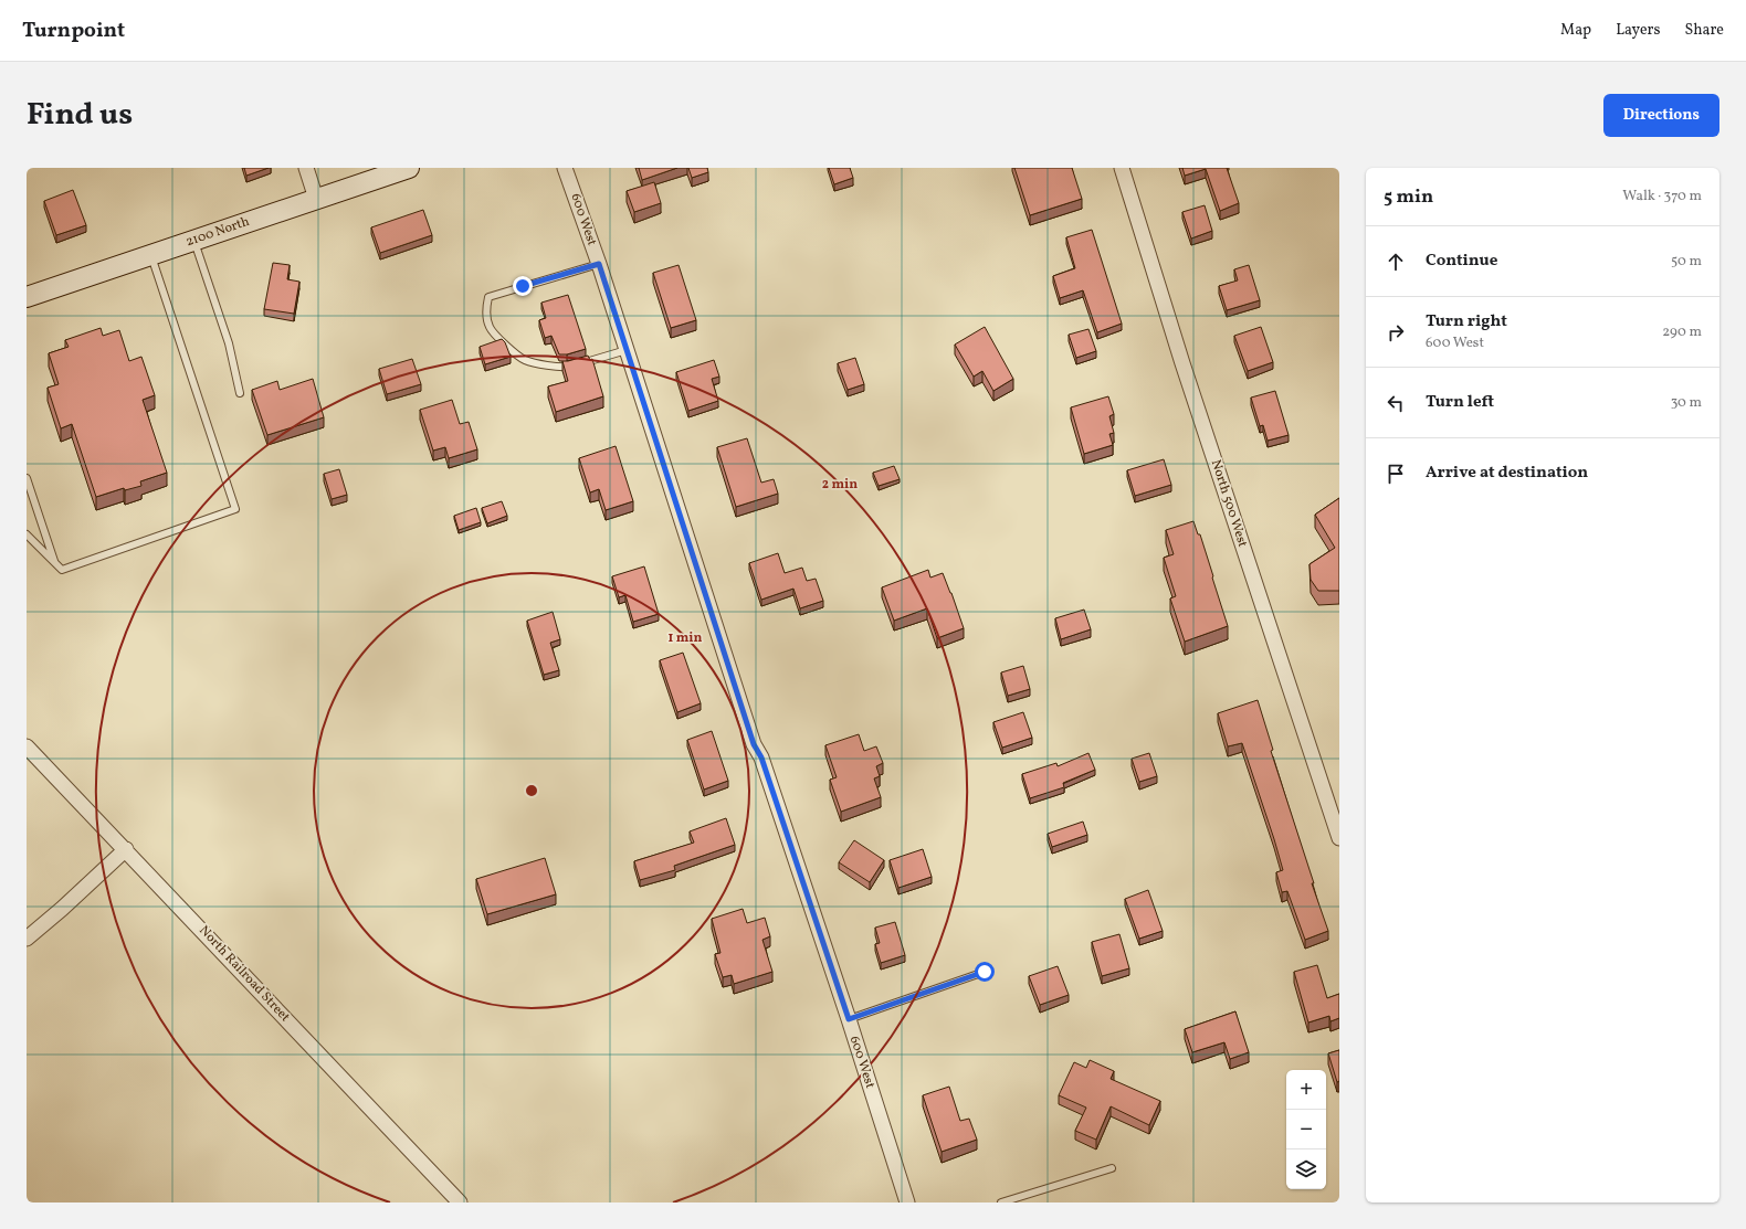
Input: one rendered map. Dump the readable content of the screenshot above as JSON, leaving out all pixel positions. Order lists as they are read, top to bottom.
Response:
{
  "streets": {
    "street": [
      "600 West",
      "2100 North",
      "North 500 West",
      "North Railroad Street"
    ]
  },
  "page": {
    "header": "Turnpoint",
    "nav": ["Map", "Layers", "Share"],
    "title": "Find us",
    "buttons": "Directions",
    "heading": ["5 min", "Walk · 370 m"],
    "list": [
      ["Continue", "50 m"],
      ["Turn right", "600 West", "290 m"],
      ["Turn left", "30 m"],
      "Arrive at destination"
    ],
    "map_buttons": ["+", "−"]
  },
  "rings": ["2 min", "1 min"]
}
